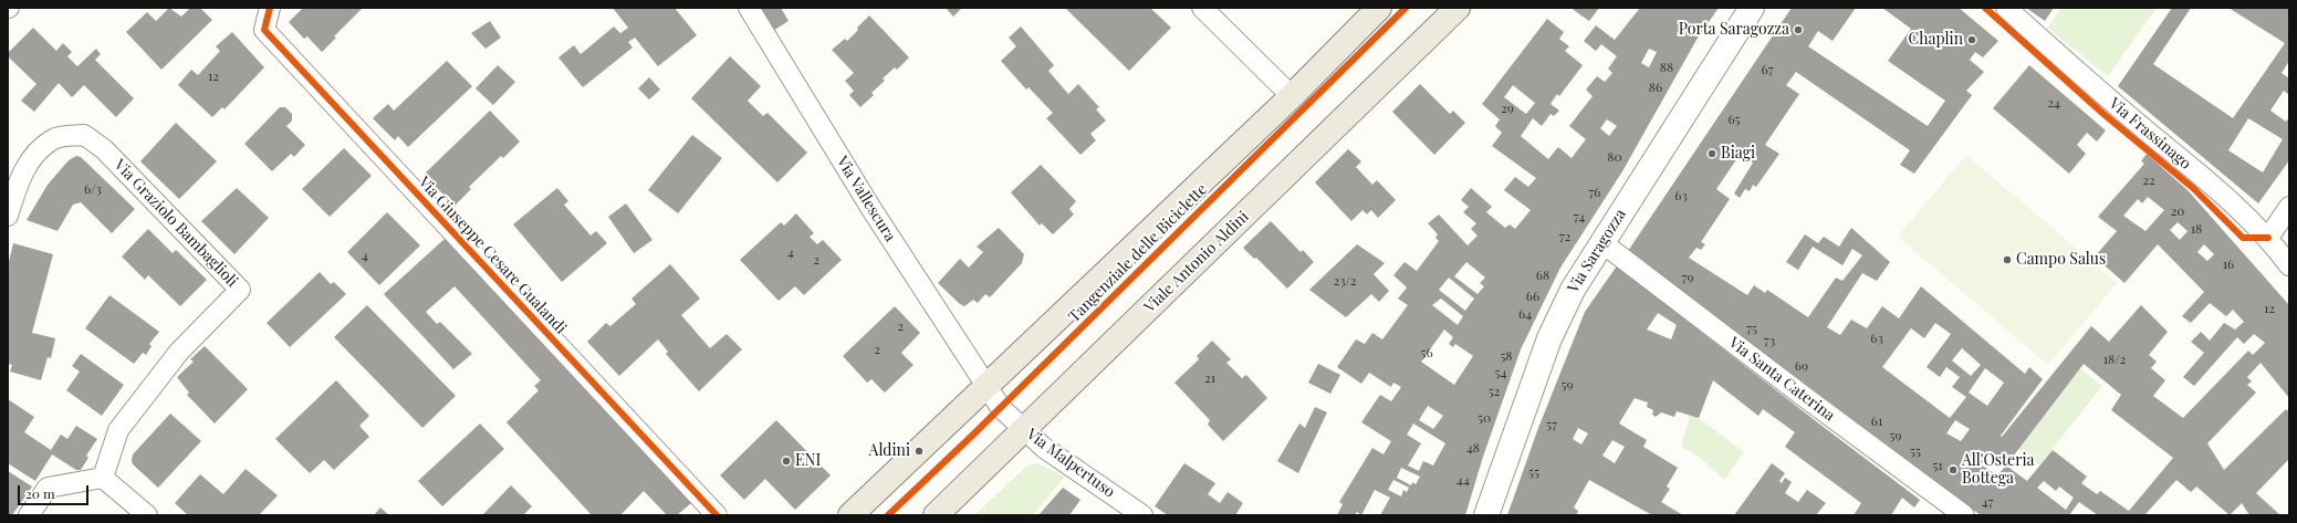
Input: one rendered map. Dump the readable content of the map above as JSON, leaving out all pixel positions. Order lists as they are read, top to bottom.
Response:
{
  "streets": {
    "main road": ["Viale Antonio Aldini"],
    "street": [
      "Via Frassinago",
      "Via Vallescura",
      "Via Graziolo Bambaglioli",
      "Via Saragozza",
      "Via Giuseppe Cesare Gualandi",
      "Via Santa Caterina",
      "Via Malpertuso"
    ],
    "cycle path": ["Tangenziale delle Biciclette"]
  },
  "crossings": [
    ["Via Vallescura", "Via Malpertuso"],
    ["Via Saragozza", "Via Santa Caterina"],
    ["Viale Antonio Aldini", "Via Malpertuso"]
  ],
  "places": [
    "Porta Saragozza",
    "Chaplin",
    "Biagi",
    "Campo Salus",
    "Aldini",
    "ENI",
    "All'Osteria Bottega"
  ],
  "house_numbers": [
    "88",
    "67",
    "12",
    "86",
    "24",
    "29",
    "65",
    "80",
    "22",
    "6/3",
    "76",
    "63",
    "20",
    "74",
    "18",
    "72",
    "4",
    "4",
    "2",
    "16",
    "68",
    "79",
    "23/2",
    "66",
    "12",
    "64",
    "2",
    "75",
    "63",
    "73",
    "2",
    "56",
    "58",
    "18/2",
    "69",
    "54",
    "21",
    "59",
    "52",
    "50",
    "61",
    "57",
    "59",
    "48",
    "55",
    "51",
    "55",
    "44",
    "47"
  ],
  "scale_bar": "20 m"
}
